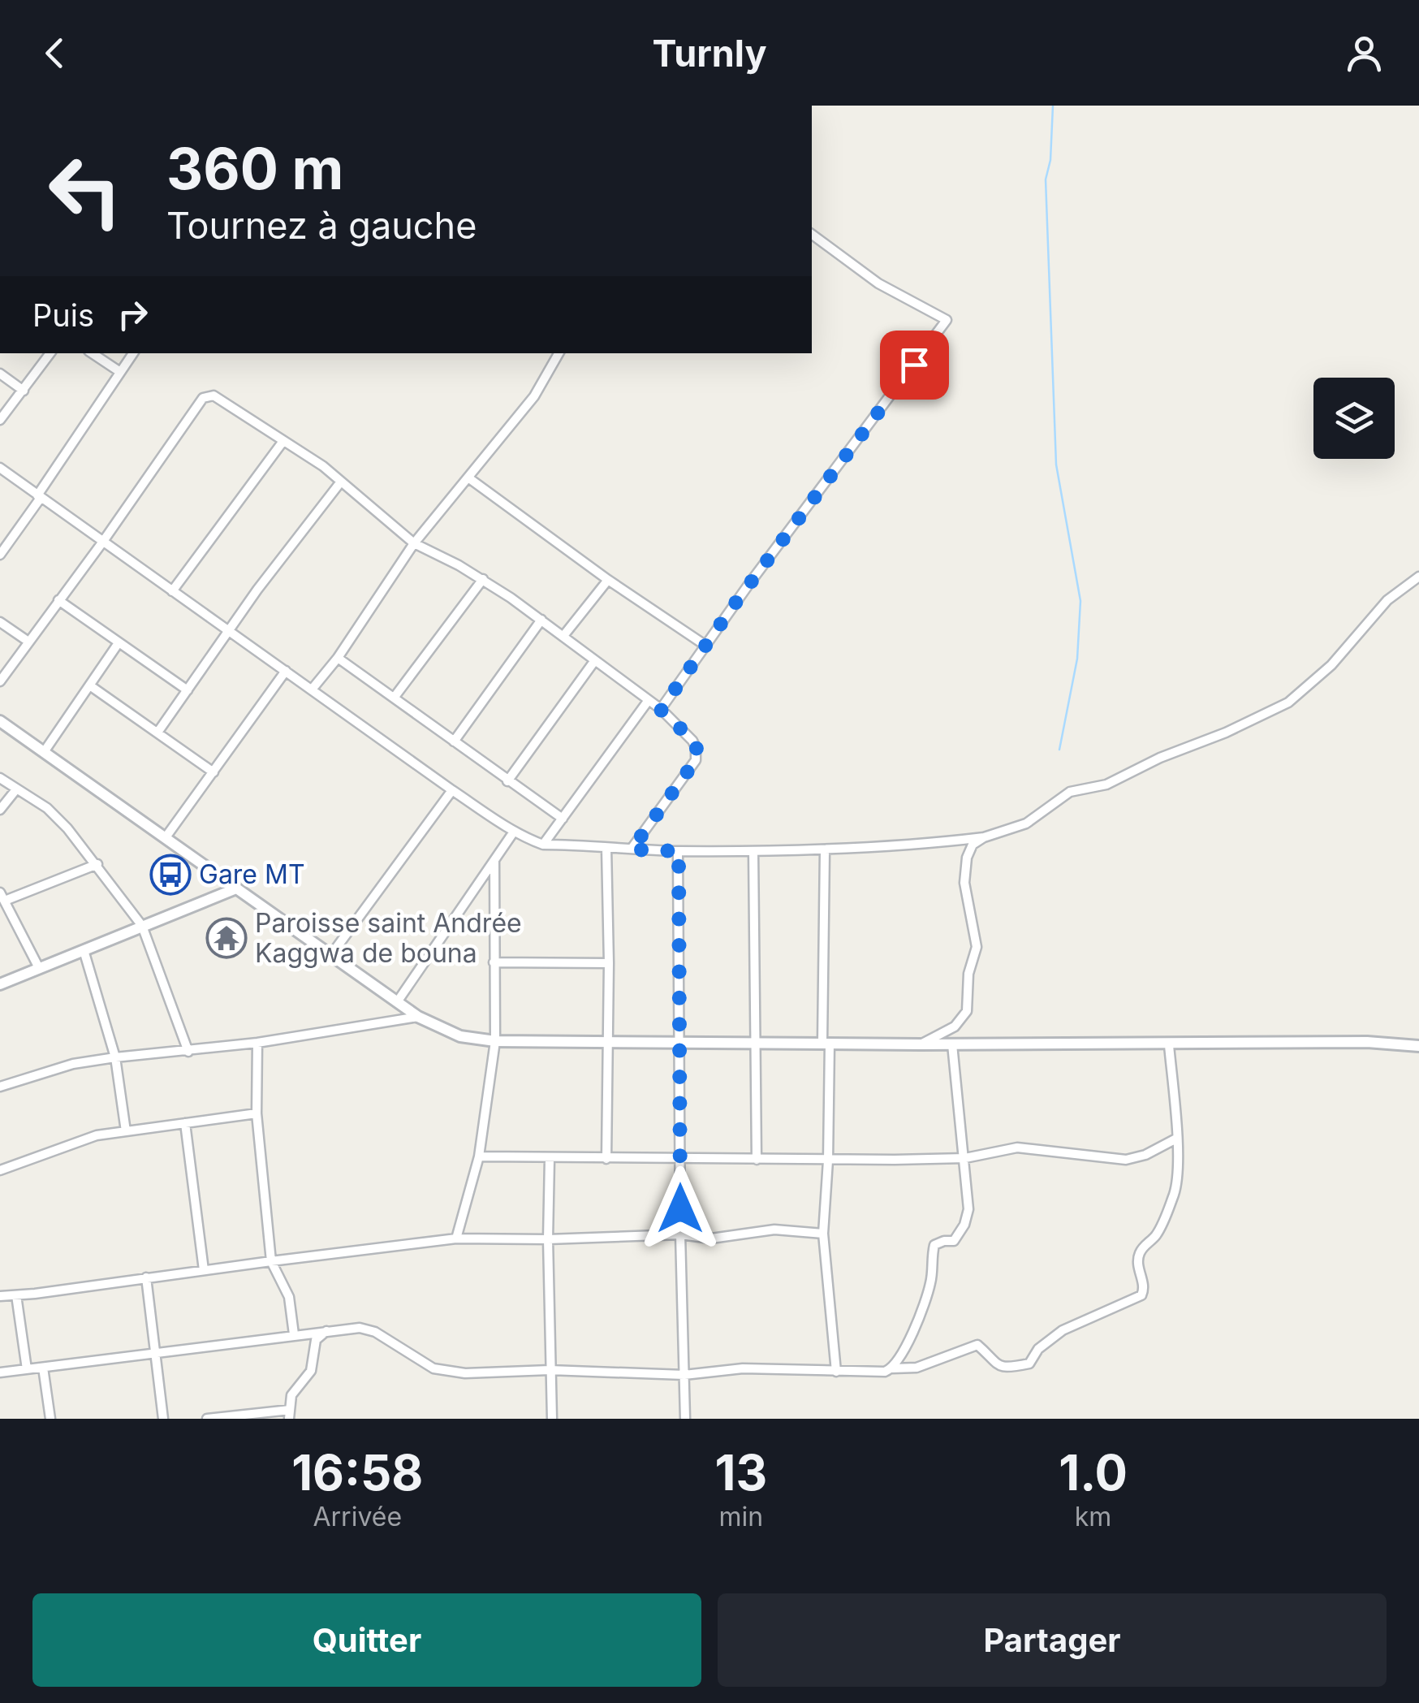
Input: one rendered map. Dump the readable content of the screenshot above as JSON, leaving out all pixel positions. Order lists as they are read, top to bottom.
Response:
{
  "places": {
    "bus stop": ["Gare MT"],
    "temple": ["Paroisse saint Andrée Kaggwa de bouna"]
  },
  "page": {
    "header": "Turnly",
    "turn": ["360 m", "Tournez à gauche"],
    "then": "Puis",
    "eta": [
      "16:58",
      "Arrivée",
      "13",
      "min",
      "1.0",
      "km"
    ],
    "buttons": ["Quitter", "Partager"]
  }
}
